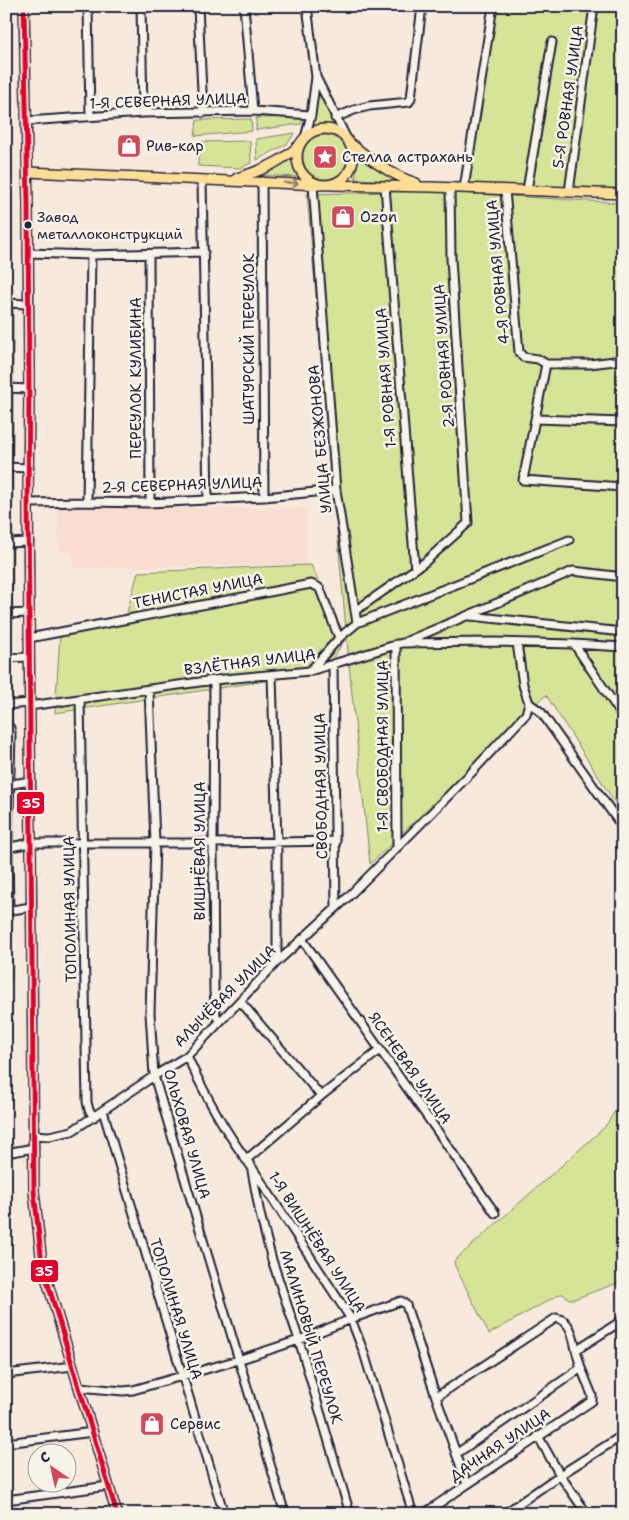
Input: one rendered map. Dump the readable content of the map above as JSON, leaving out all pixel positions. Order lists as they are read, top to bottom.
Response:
{
  "streets": {
    "street": [
      "5-Я РОВНАЯ УЛИЦА",
      "1-Я СЕВЕРНАЯ УЛИЦА",
      "4-Я РОВНАЯ УЛИЦА",
      "ШАТУРСКИЙ ПЕРЕУЛОК",
      "2-Я РОВНАЯ УЛИЦА",
      "ПЕРЕУЛОК КУЛИБИНА",
      "1-Я РОВНАЯ УЛИЦА",
      "УЛИЦА БЕЗЖОНОВА",
      "2-Я СЕВЕРНАЯ УЛИЦА",
      "ТЕНИСТАЯ УЛИЦА",
      "ВЗЛЁТНАЯ УЛИЦА",
      "1-Я СВОБОДНАЯ УЛИЦА",
      "СВОБОДНАЯ УЛИЦА",
      "ВИШНЁВАЯ УЛИЦА",
      "ТОПОЛИНАЯ УЛИЦА",
      "АЛЫЧЁВАЯ УЛИЦА",
      "ЯСЕНЕВАЯ УЛИЦА",
      "ОЛЬХОВАЯ УЛИЦА",
      "1-Я ВИШНЁВАЯ УЛИЦА",
      "МАЛИНОВЫЙ ПЕРЕУЛОК",
      "ДАЧНАЯ УЛИЦА"
    ]
  },
  "crossings": [
    ["ШАТУРСКИЙ ПЕРЕУЛОК", "2-Я СЕВЕРНАЯ УЛИЦА"],
    ["2-Я РОВНАЯ УЛИЦА", "1-Я РОВНАЯ УЛИЦА"],
    ["ПЕРЕУЛОК КУЛИБИНА", "2-Я СЕВЕРНАЯ УЛИЦА"],
    ["УЛИЦА БЕЗЖОНОВА", "2-Я СЕВЕРНАЯ УЛИЦА"],
    ["ВЗЛЁТНАЯ УЛИЦА", "1-Я СВОБОДНАЯ УЛИЦА"],
    ["ВЗЛЁТНАЯ УЛИЦА", "СВОБОДНАЯ УЛИЦА"],
    ["ВЗЛЁТНАЯ УЛИЦА", "ВИШНЁВАЯ УЛИЦА"],
    ["ВЗЛЁТНАЯ УЛИЦА", "ТОПОЛИНАЯ УЛИЦА"],
    ["ВЗЛЁТНАЯ УЛИЦА", "ОЛЬХОВАЯ УЛИЦА"],
    ["1-Я СВОБОДНАЯ УЛИЦА", "АЛЫЧЁВАЯ УЛИЦА"],
    ["СВОБОДНАЯ УЛИЦА", "АЛЫЧЁВАЯ УЛИЦА"],
    ["ВИШНЁВАЯ УЛИЦА", "АЛЫЧЁВАЯ УЛИЦА"],
    ["ТОПОЛИНАЯ УЛИЦА", "АЛЫЧЁВАЯ УЛИЦА"],
    ["АЛЫЧЁВАЯ УЛИЦА", "ЯСЕНЕВАЯ УЛИЦА"],
    ["АЛЫЧЁВАЯ УЛИЦА", "ОЛЬХОВАЯ УЛИЦА"],
    ["АЛЫЧЁВАЯ УЛИЦА", "1-Я ВИШНЁВАЯ УЛИЦА"],
    ["1-Я ВИШНЁВАЯ УЛИЦА", "МАЛИНОВЫЙ ПЕРЕУЛОК"]
  ],
  "places": {
    "shop": ["Рив-кар", "Ozon", "Сервис"],
    "place": ["Стелла астрахань"],
    "other": ["Завод металлоконструкций"]
  },
  "lines": ["transit line 35"],
  "north": "top left"
}
